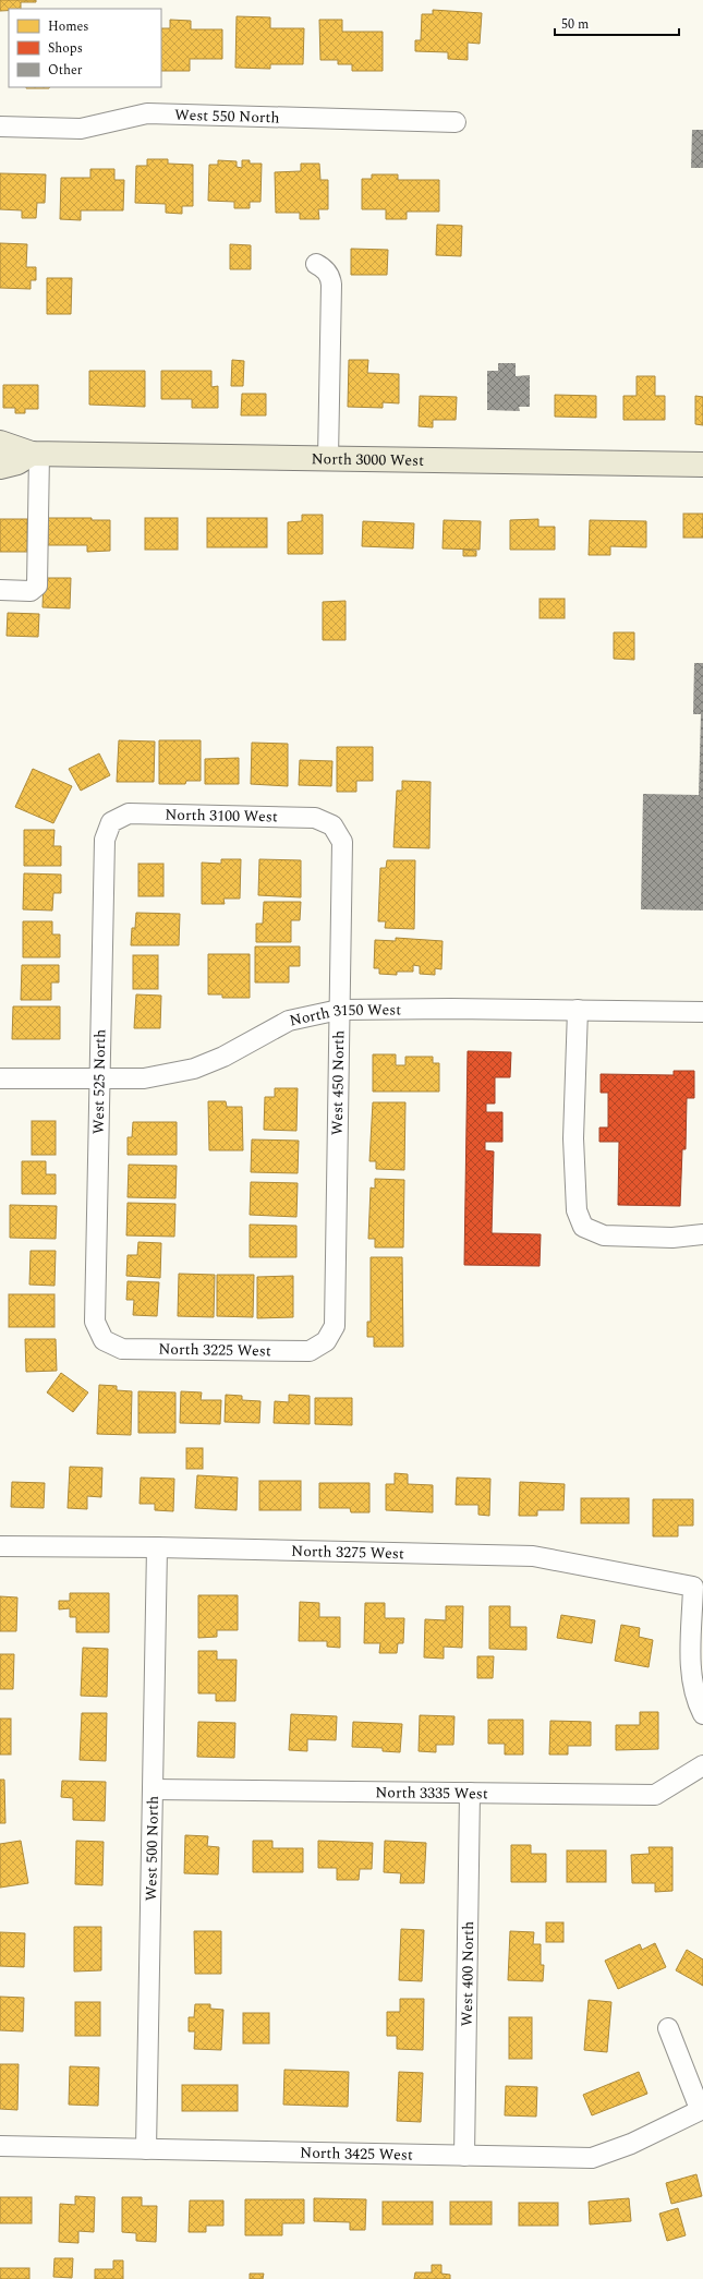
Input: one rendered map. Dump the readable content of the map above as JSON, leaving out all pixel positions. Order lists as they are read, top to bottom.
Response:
{
  "streets": {
    "main road": ["North 3000 West"],
    "street": [
      "West 550 North",
      "North 3100 West",
      "North 3150 West",
      "West 525 North",
      "West 450 North",
      "North 3225 West",
      "North 3275 West",
      "North 3335 West",
      "West 500 North",
      "West 400 North",
      "North 3425 West"
    ]
  },
  "crossings": [
    ["North 3100 West", "West 525 North"],
    ["North 3100 West", "West 450 North"],
    ["North 3150 West", "West 525 North"],
    ["North 3150 West", "West 450 North"],
    ["West 525 North", "North 3225 West"],
    ["West 450 North", "North 3225 West"],
    ["North 3275 West", "West 500 North"],
    ["North 3335 West", "West 500 North"],
    ["North 3335 West", "West 400 North"],
    ["West 500 North", "North 3425 West"],
    ["West 400 North", "North 3425 West"]
  ],
  "legend": ["Homes", "Shops", "Other"],
  "scale_bar": "50 m"
}
